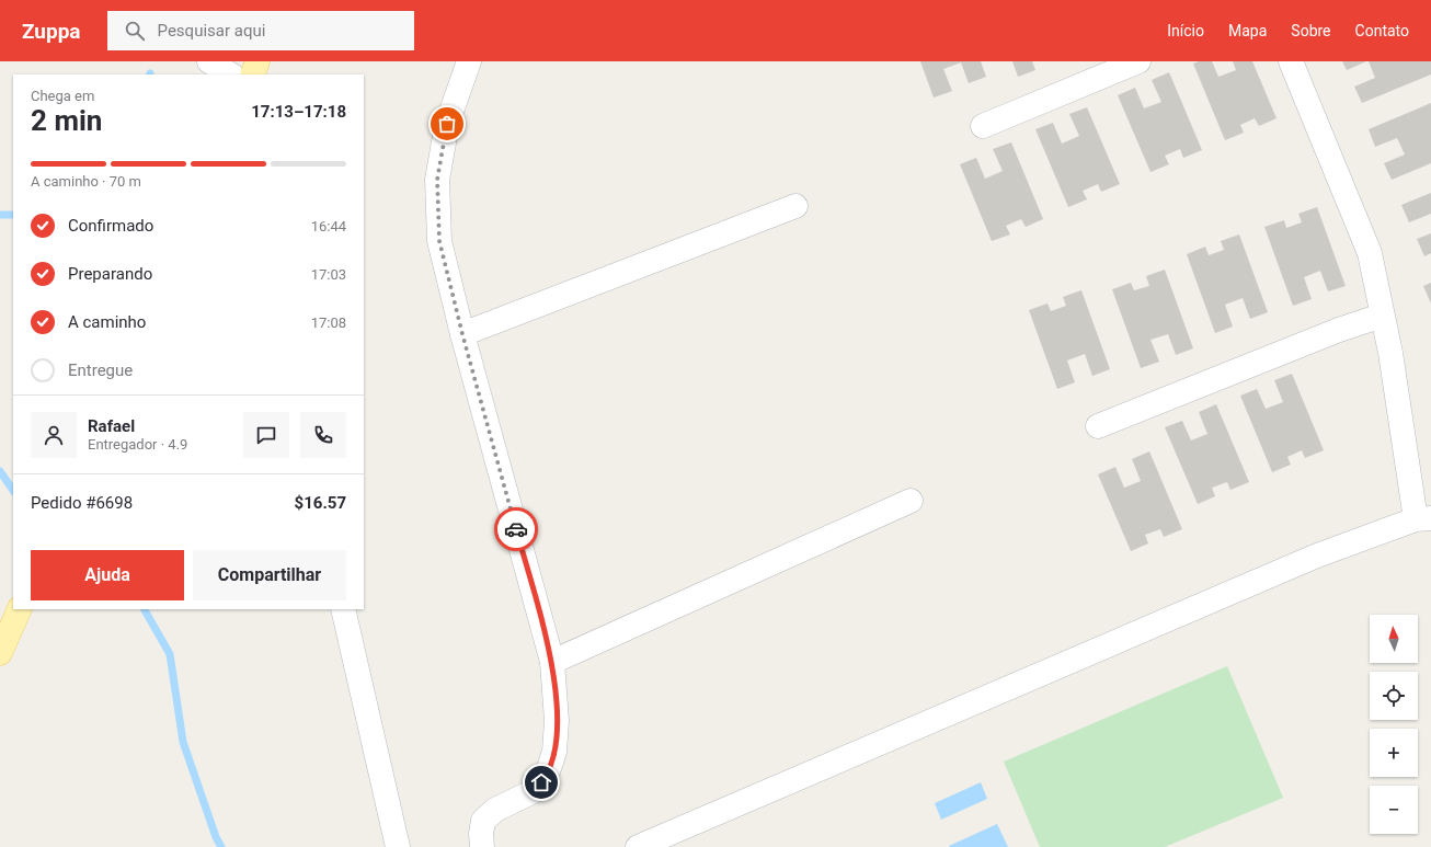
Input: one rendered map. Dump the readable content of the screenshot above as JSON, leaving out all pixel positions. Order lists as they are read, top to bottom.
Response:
{
  "north": "top",
  "page": {
    "header": "Zuppa",
    "search": "Pesquisar aqui",
    "nav": [
      "Início",
      "Mapa",
      "Sobre",
      "Contato"
    ],
    "heading": ["2 min", "Chega em", "17:13–17:18"],
    "panel": [
      "Rafael",
      "Entregador · 4.9",
      "Pedido #6698",
      "$16.57"
    ],
    "bar": "A caminho · 70 m",
    "list": [
      ["Confirmado", "16:44"],
      ["Preparando", "17:03"],
      ["A caminho", "17:08"],
      "Entregue"
    ],
    "buttons": ["Ajuda", "Compartilhar"],
    "map_buttons": ["+", "−"]
  }
}
